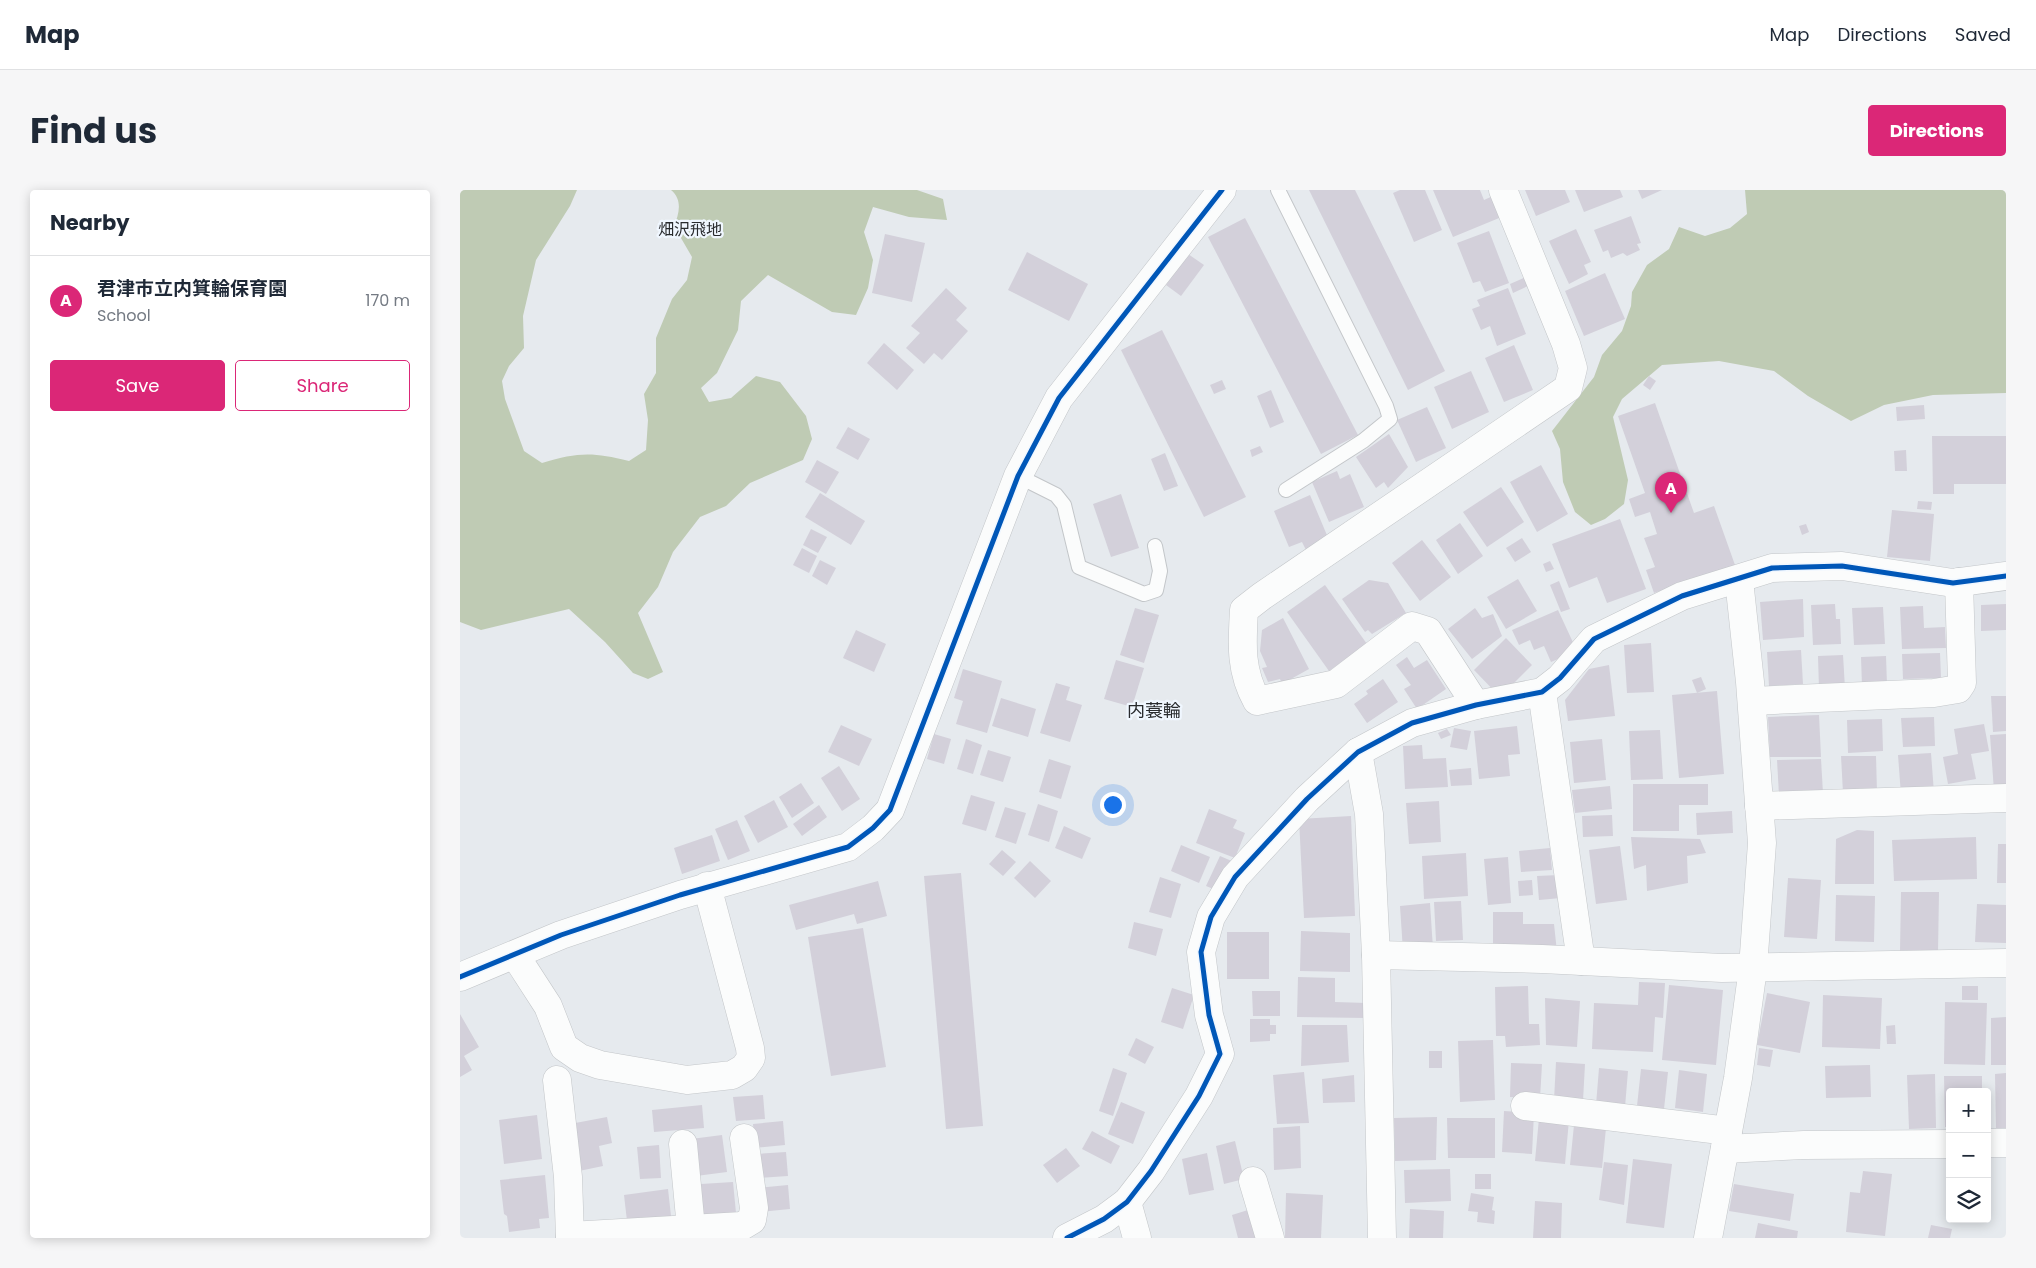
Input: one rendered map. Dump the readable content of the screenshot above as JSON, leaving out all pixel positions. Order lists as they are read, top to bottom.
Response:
{
  "districts": ["畑沢飛地", "内蓑輪"],
  "page": {
    "header": "Map",
    "nav": ["Map", "Directions", "Saved"],
    "title": "Find us",
    "buttons": [
      "Directions",
      ["Save", "Share"]
    ],
    "heading": "Nearby",
    "list": [
      {
        "mark": "A",
        "name": "君津市立内箕輪保育園",
        "note": "School",
        "value": "170 m"
      }
    ],
    "pins": "A",
    "map_buttons": ["+", "−"]
  }
}
